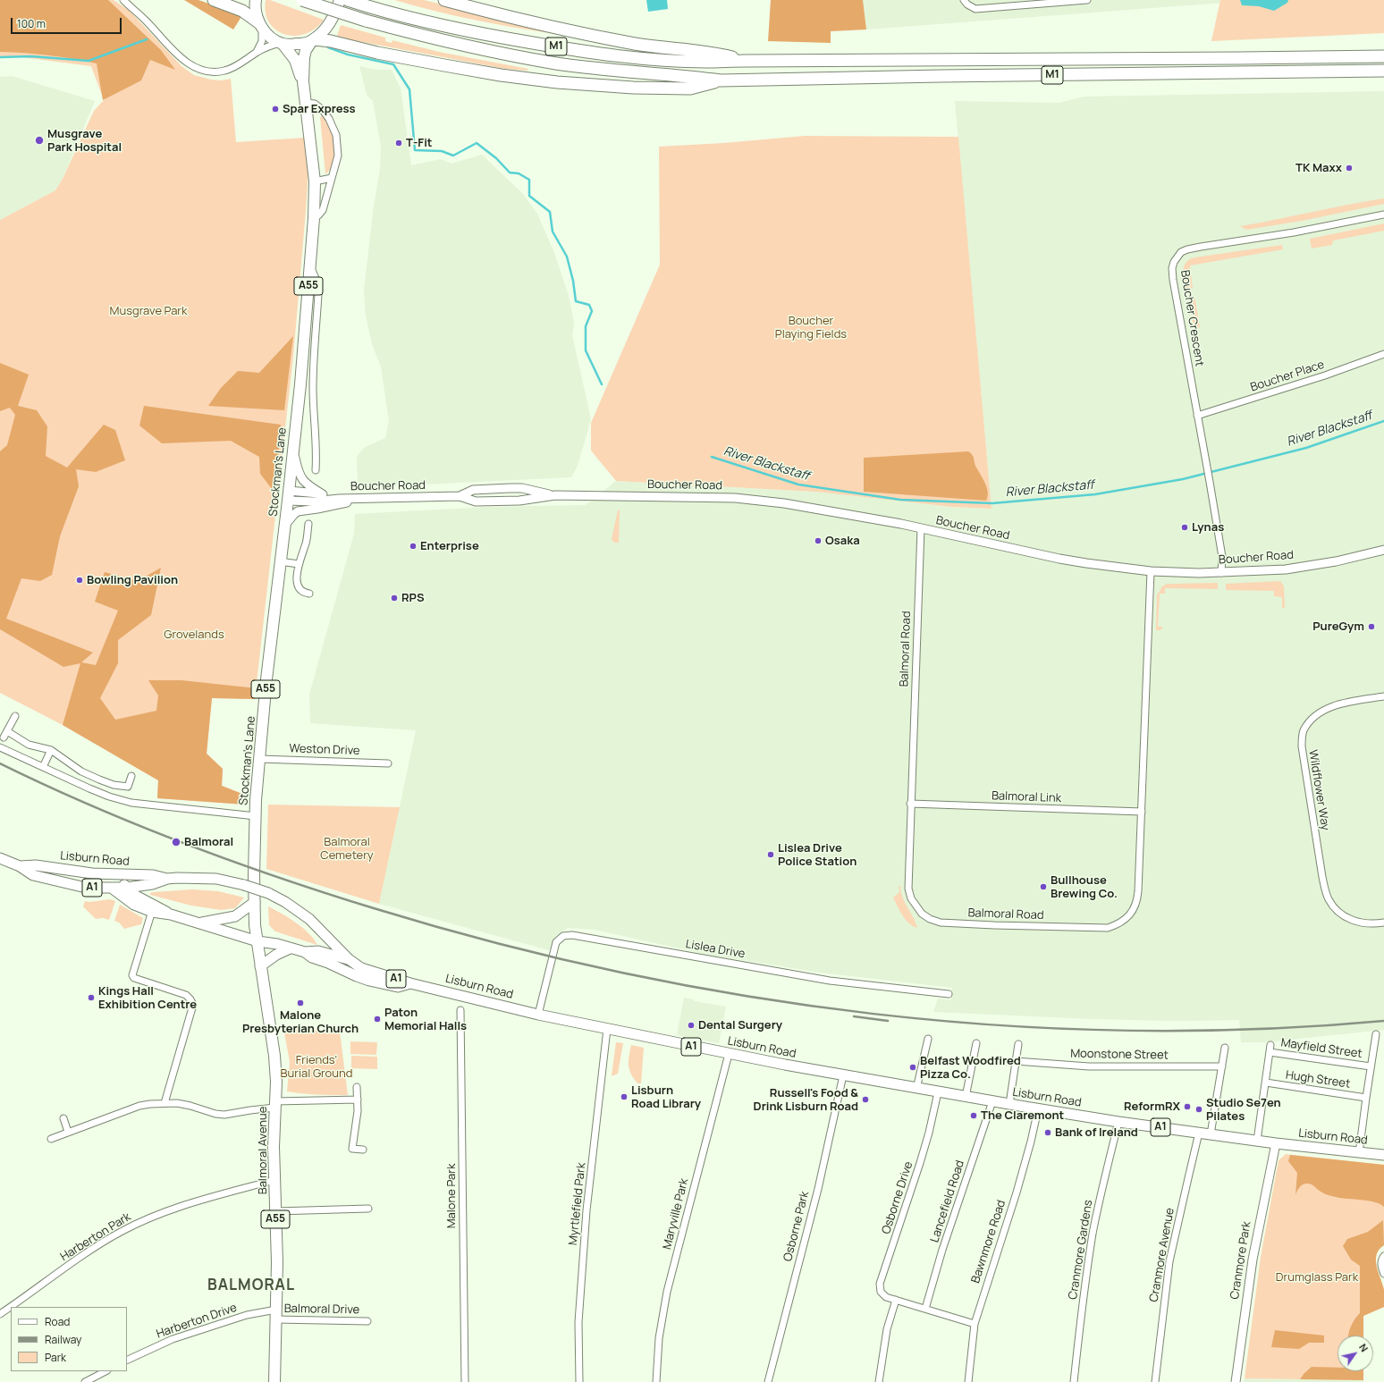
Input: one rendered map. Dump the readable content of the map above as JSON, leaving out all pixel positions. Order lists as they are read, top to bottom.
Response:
{
  "streets": {
    "highway": [
      "M1",
      "A55",
      "Stockman's Lane",
      "Balmoral Avenue"
    ],
    "main road": ["Lisburn Road", "A1"],
    "street": [
      "Boucher Crescent",
      "Boucher Place",
      "Boucher Road",
      "Balmoral Road",
      "Weston Drive",
      "Wildflower Way",
      "Balmoral Link",
      "Lislea Drive",
      "Mayfield Street",
      "Moonstone Street",
      "Hugh Street",
      "Malone Park",
      "Osborne Drive",
      "Lancefield Road",
      "Myrtlefield Park",
      "Maryville Park",
      "Osborne Park",
      "Harberton Park",
      "Bawnmore Road",
      "Cranmore Gardens",
      "Cranmore Avenue",
      "Cranmore Park",
      "Balmoral Drive",
      "Harberton Drive"
    ]
  },
  "crossings": [
    ["M1", "A55"],
    ["M1", "Stockman's Lane"],
    ["A55", "Stockman's Lane"],
    ["Boucher Crescent", "Boucher Place"],
    ["Boucher Crescent", "Boucher Road"],
    ["Stockman's Lane", "Boucher Road"],
    ["Stockman's Lane", "Weston Drive"],
    ["Stockman's Lane", "A1"],
    ["Stockman's Lane", "Balmoral Avenue"],
    ["Boucher Road", "Balmoral Road"],
    ["Balmoral Road", "Balmoral Link"],
    ["Lisburn Road", "A1"],
    ["Lisburn Road", "Lislea Drive"],
    ["Lisburn Road", "Osborne Drive"],
    ["Lisburn Road", "Lancefield Road"],
    ["Lisburn Road", "Myrtlefield Park"],
    ["Lisburn Road", "Maryville Park"],
    ["Lisburn Road", "Osborne Park"],
    ["Lisburn Road", "Bawnmore Road"],
    ["Lisburn Road", "Cranmore Gardens"],
    ["Lisburn Road", "Cranmore Avenue"],
    ["Lisburn Road", "Cranmore Park"],
    ["A1", "Balmoral Avenue"],
    ["Balmoral Avenue", "Harberton Park"],
    ["Balmoral Avenue", "Balmoral Drive"],
    ["Balmoral Avenue", "Harberton Drive"],
    ["Osborne Drive", "Lancefield Road"],
    ["Osborne Drive", "Bawnmore Road"],
    ["Balmoral Drive", "Harberton Drive"]
  ],
  "districts": ["BALMORAL"],
  "water": ["River Blackstaff"],
  "parks": [
    "Musgrave Park",
    "Boucher Playing Fields",
    "Grovelands",
    "Balmoral Cemetery",
    "Friends' Burial Ground",
    "Drumglass Park"
  ],
  "places": [
    "Spar Express",
    "Musgrave Park Hospital",
    "T-Fit",
    "TK Maxx",
    "Lynas",
    "Osaka",
    "Enterprise",
    "Bowling Pavilion",
    "RPS",
    "PureGym",
    "Balmoral",
    "Lislea Drive Police Station",
    "Bullhouse Brewing Co.",
    "Kings Hall Exhibition Centre",
    "Malone Presbyterian Church",
    "Paton Memorial Halls",
    "Dental Surgery",
    "Belfast Woodfired Pizza Co.",
    "Lisburn Road Library",
    "Russell's Food & Drink Lisburn Road",
    "ReformRX",
    "Studio Se7en Pilates",
    "The Claremont",
    "Bank of Ireland"
  ],
  "legend": ["Road", "Railway", "Park"],
  "scale_bar": "100 m",
  "north": "top right"
}
